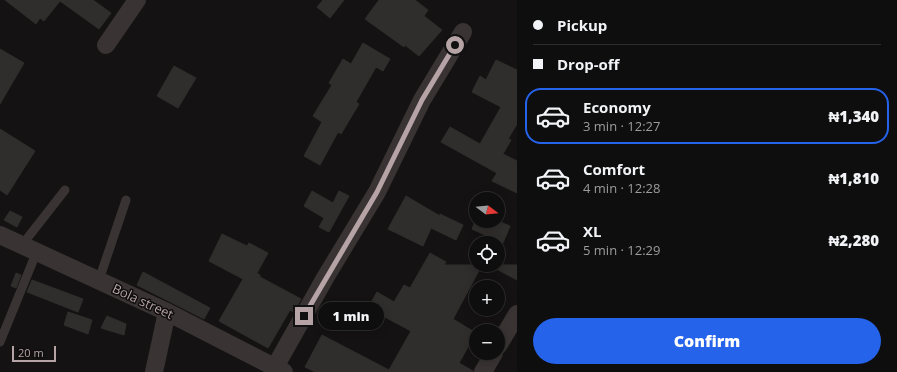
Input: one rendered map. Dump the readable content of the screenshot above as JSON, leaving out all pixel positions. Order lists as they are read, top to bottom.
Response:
{
  "streets": {
    "street": ["Bola street"]
  },
  "scale_bar": "20 m",
  "north": "right",
  "page": {
    "banner": ["Pickup", "Drop-off"],
    "list": [
      {
        "name": "Economy",
        "note": "3 min · 12:27",
        "value": "₦1,340"
      },
      {
        "name": "Comfort",
        "note": "4 min · 12:28",
        "value": "₦1,810"
      },
      {
        "name": "XL",
        "note": "5 min · 12:29",
        "value": "₦2,280"
      }
    ],
    "map_buttons": ["+", "−"],
    "bubble": "1 min",
    "buttons": "Confirm",
    "scale": "20 m"
  }
}
